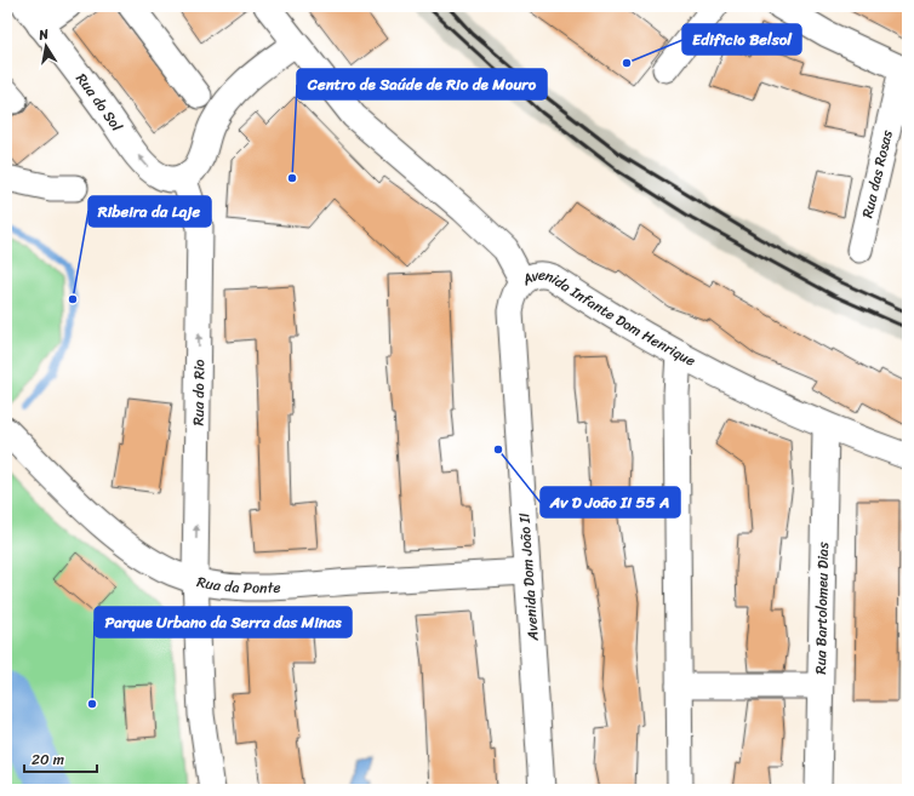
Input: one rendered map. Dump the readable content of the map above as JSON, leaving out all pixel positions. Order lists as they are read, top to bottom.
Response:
{
  "streets": {
    "street": [
      "Rua do Sol",
      "Rua das Rosas",
      "Avenida Infante Dom Henrique",
      "Rua do Rio",
      "Avenida Dom João II",
      "Rua da Ponte",
      "Rua Bartolomeu Dias"
    ]
  },
  "crossings": [
    ["Rua do Sol", "Rua do Rio"],
    ["Avenida Infante Dom Henrique", "Avenida Dom João II"],
    ["Avenida Infante Dom Henrique", "Rua Bartolomeu Dias"],
    ["Rua do Rio", "Rua da Ponte"],
    ["Avenida Dom João II", "Rua da Ponte"]
  ],
  "one_way": ["Rua do Sol", "Rua do Rio"],
  "places": [
    "Edificio Belsol",
    "Centro de Saúde de Rio de Mouro",
    "Ribeira da Laje",
    "Av D João II 55 A",
    "Parque Urbano da Serra das Minas"
  ],
  "scale_bar": "20 m",
  "north": "top"
}
